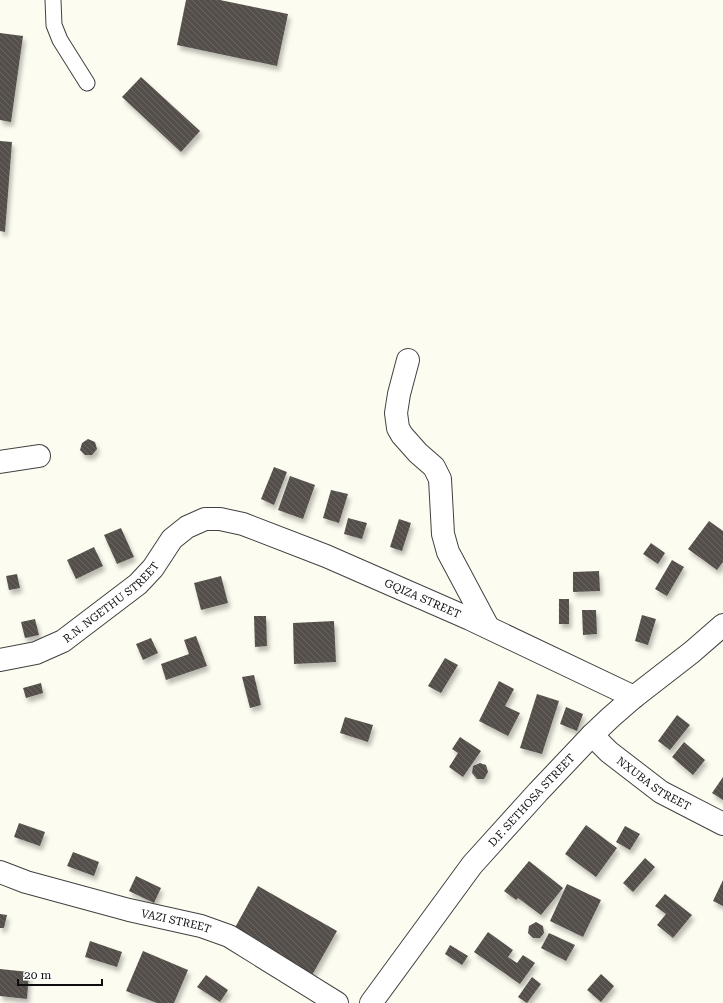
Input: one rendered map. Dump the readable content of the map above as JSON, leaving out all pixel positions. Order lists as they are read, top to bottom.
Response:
{
  "streets": {
    "street": [
      "GQIZA STREET",
      "R.N. NGETHU STREET",
      "NXUBA STREET",
      "D.F. SETHOSA STREET",
      "VAZI STREET"
    ]
  },
  "crossings": [
    ["GQIZA STREET", "R.N. NGETHU STREET"],
    ["GQIZA STREET", "D.F. SETHOSA STREET"],
    ["NXUBA STREET", "D.F. SETHOSA STREET"]
  ],
  "scale_bar": "20 m"
}
